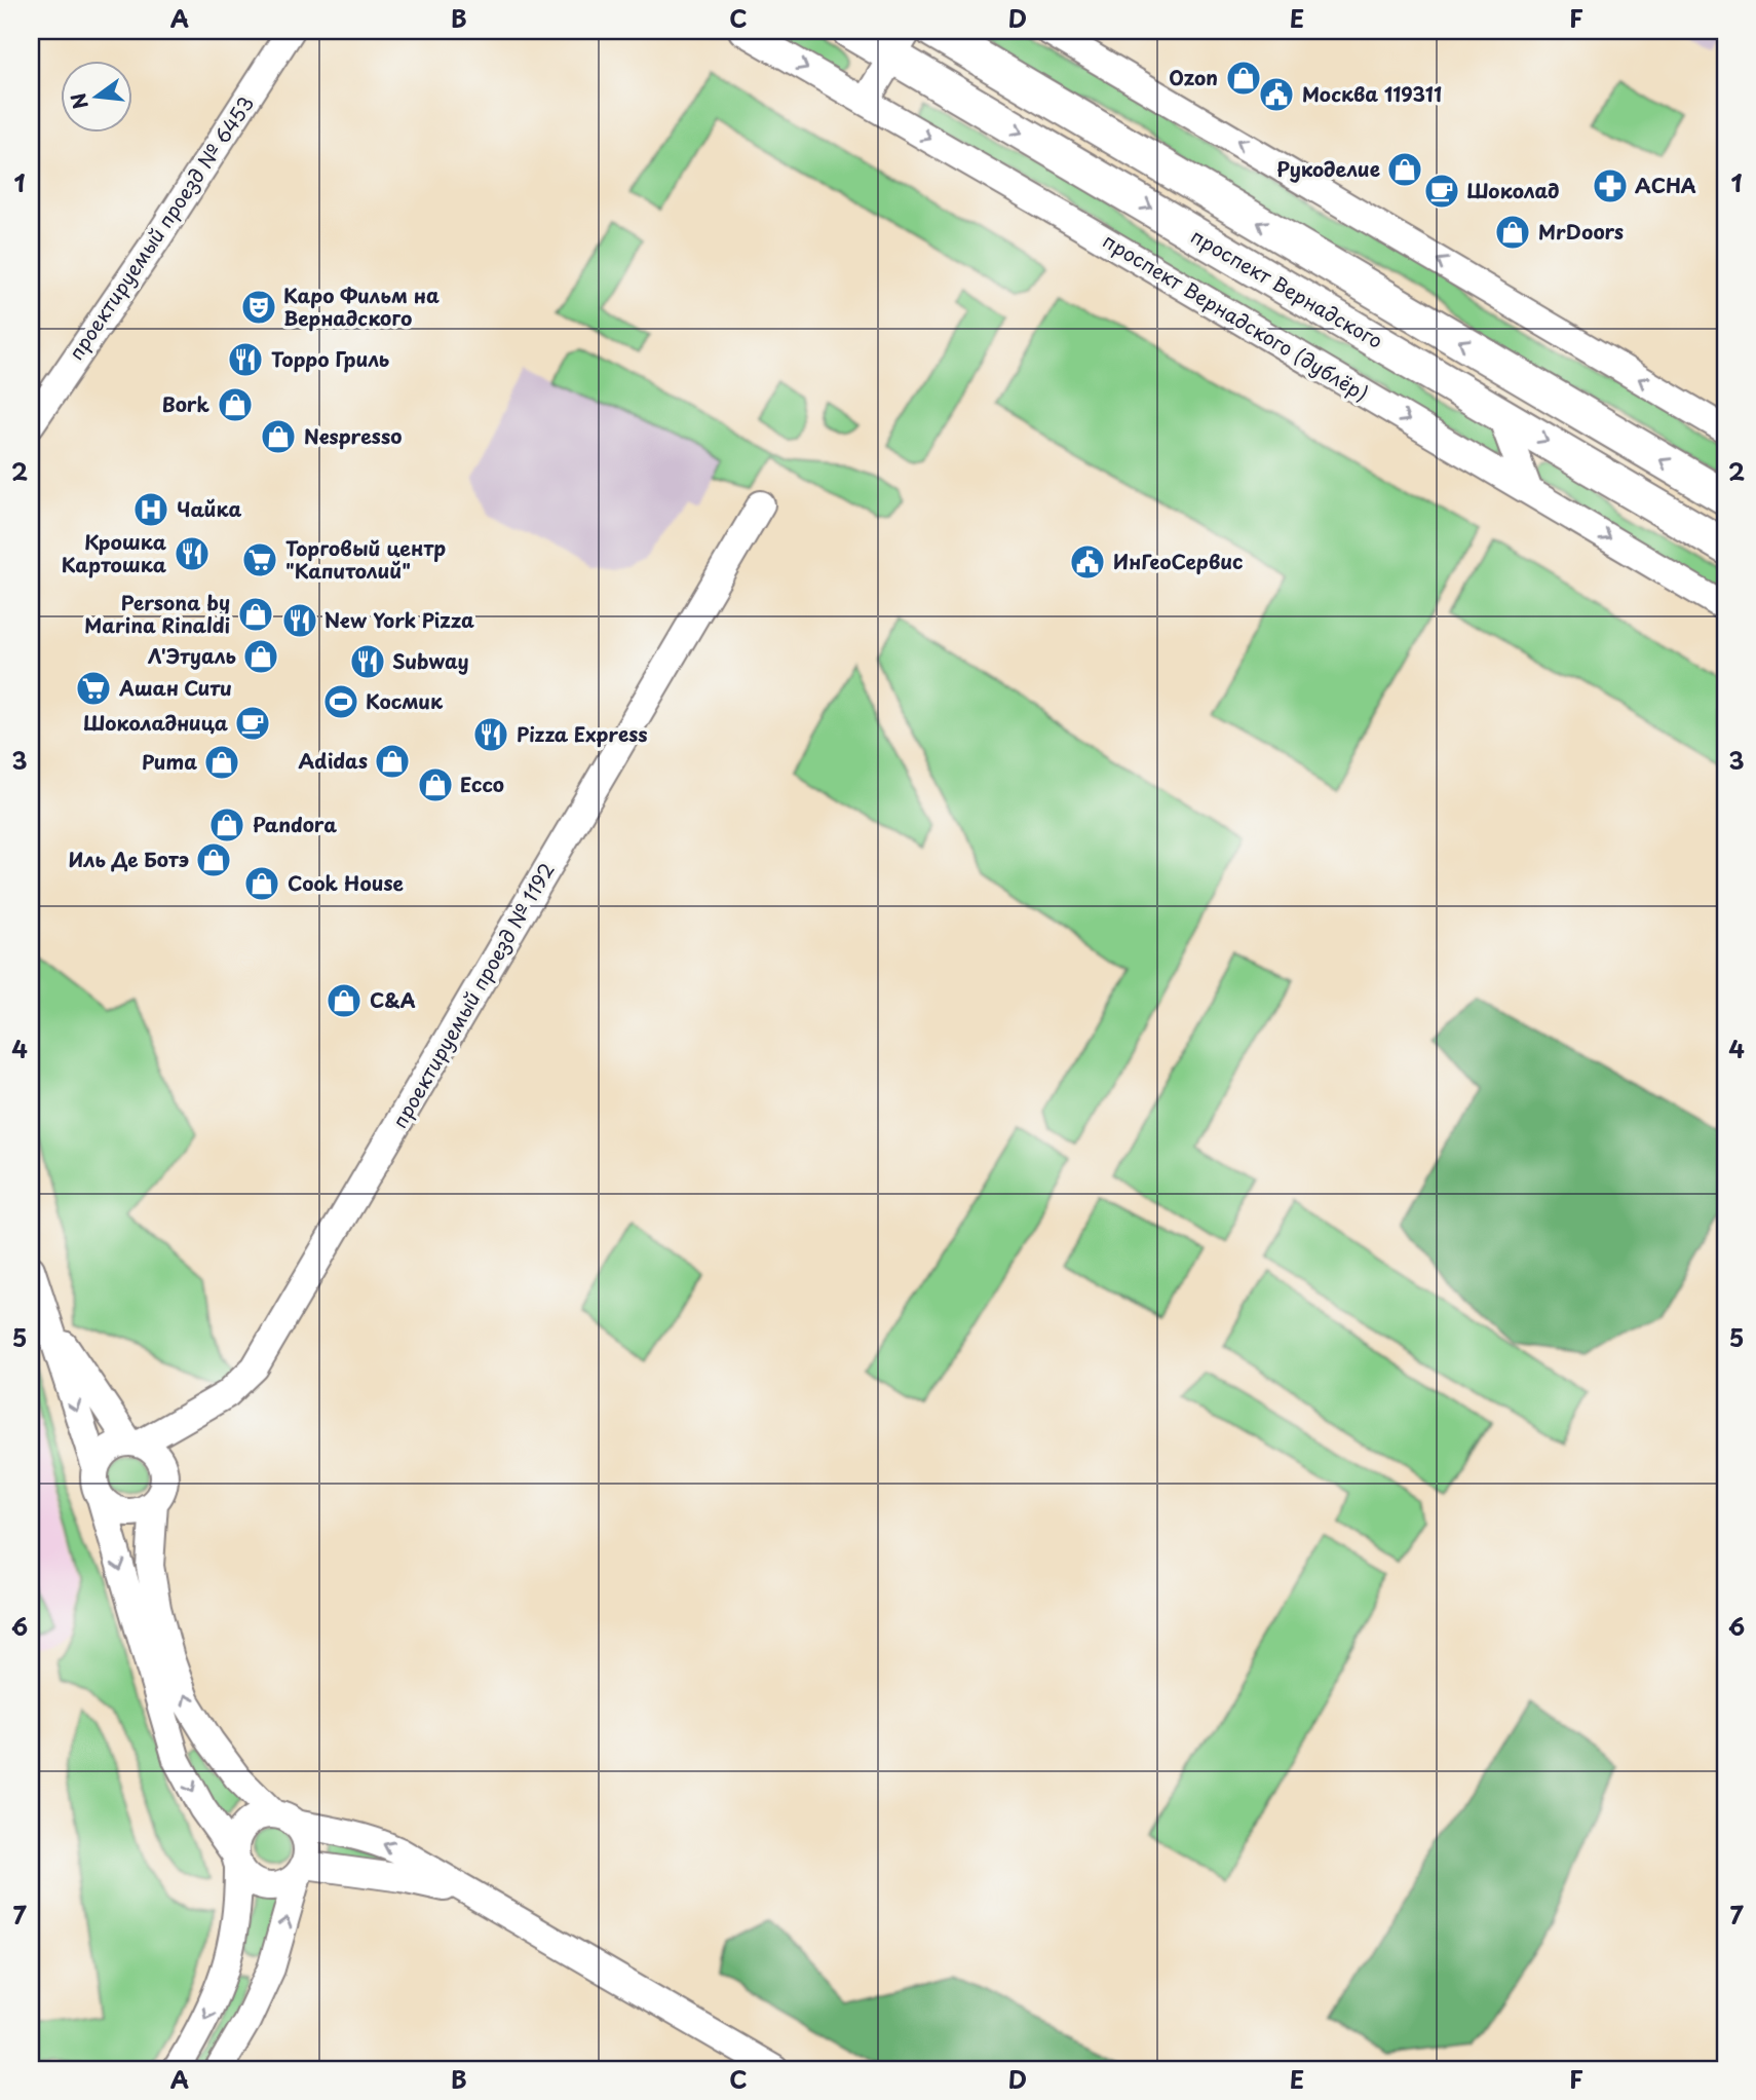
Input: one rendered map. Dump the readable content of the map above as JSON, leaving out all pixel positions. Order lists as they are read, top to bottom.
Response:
{
  "streets": {
    "main road": ["проспект Вернадского"],
    "street": ["проектируемый проезд № 6453", "проспект Вернадского (дублёр)", "проектируемый проезд № 1192"]
  },
  "places": {
    "shop": [
      "Ozon",
      "Рукоделие",
      "MrDoors",
      "Bork",
      "Nespresso",
      "Persona by Marina Rinaldi",
      "Л'Этуаль",
      "Adidas",
      "Puma",
      "Ecco",
      "Pandora",
      "Иль Де Ботэ",
      "Cook House",
      "C&A"
    ],
    "public building": ["Москва 119311", "ИнГеоСервис"],
    "pharmacy": ["ACHA"],
    "cafe": ["Шоколад", "Шоколадница"],
    "theatre": ["Каро Фильм на Вернадского"],
    "restaurant": [
      "Торро Гриль",
      "Крошка Картошка",
      "New York Pizza",
      "Subway",
      "Pizza Express"
    ],
    "hospital": ["Чайка"],
    "supermarket": ["Торговый центр \"Капитолий\"", "Ашан Сити"],
    "sports": ["Космик"]
  },
  "north": "left",
  "grid": {
    "columns": [
      "A",
      "B",
      "C",
      "D",
      "E",
      "F"
    ],
    "rows": [
      "1",
      "2",
      "3",
      "4",
      "5",
      "6",
      "7"
    ]
  }
}
